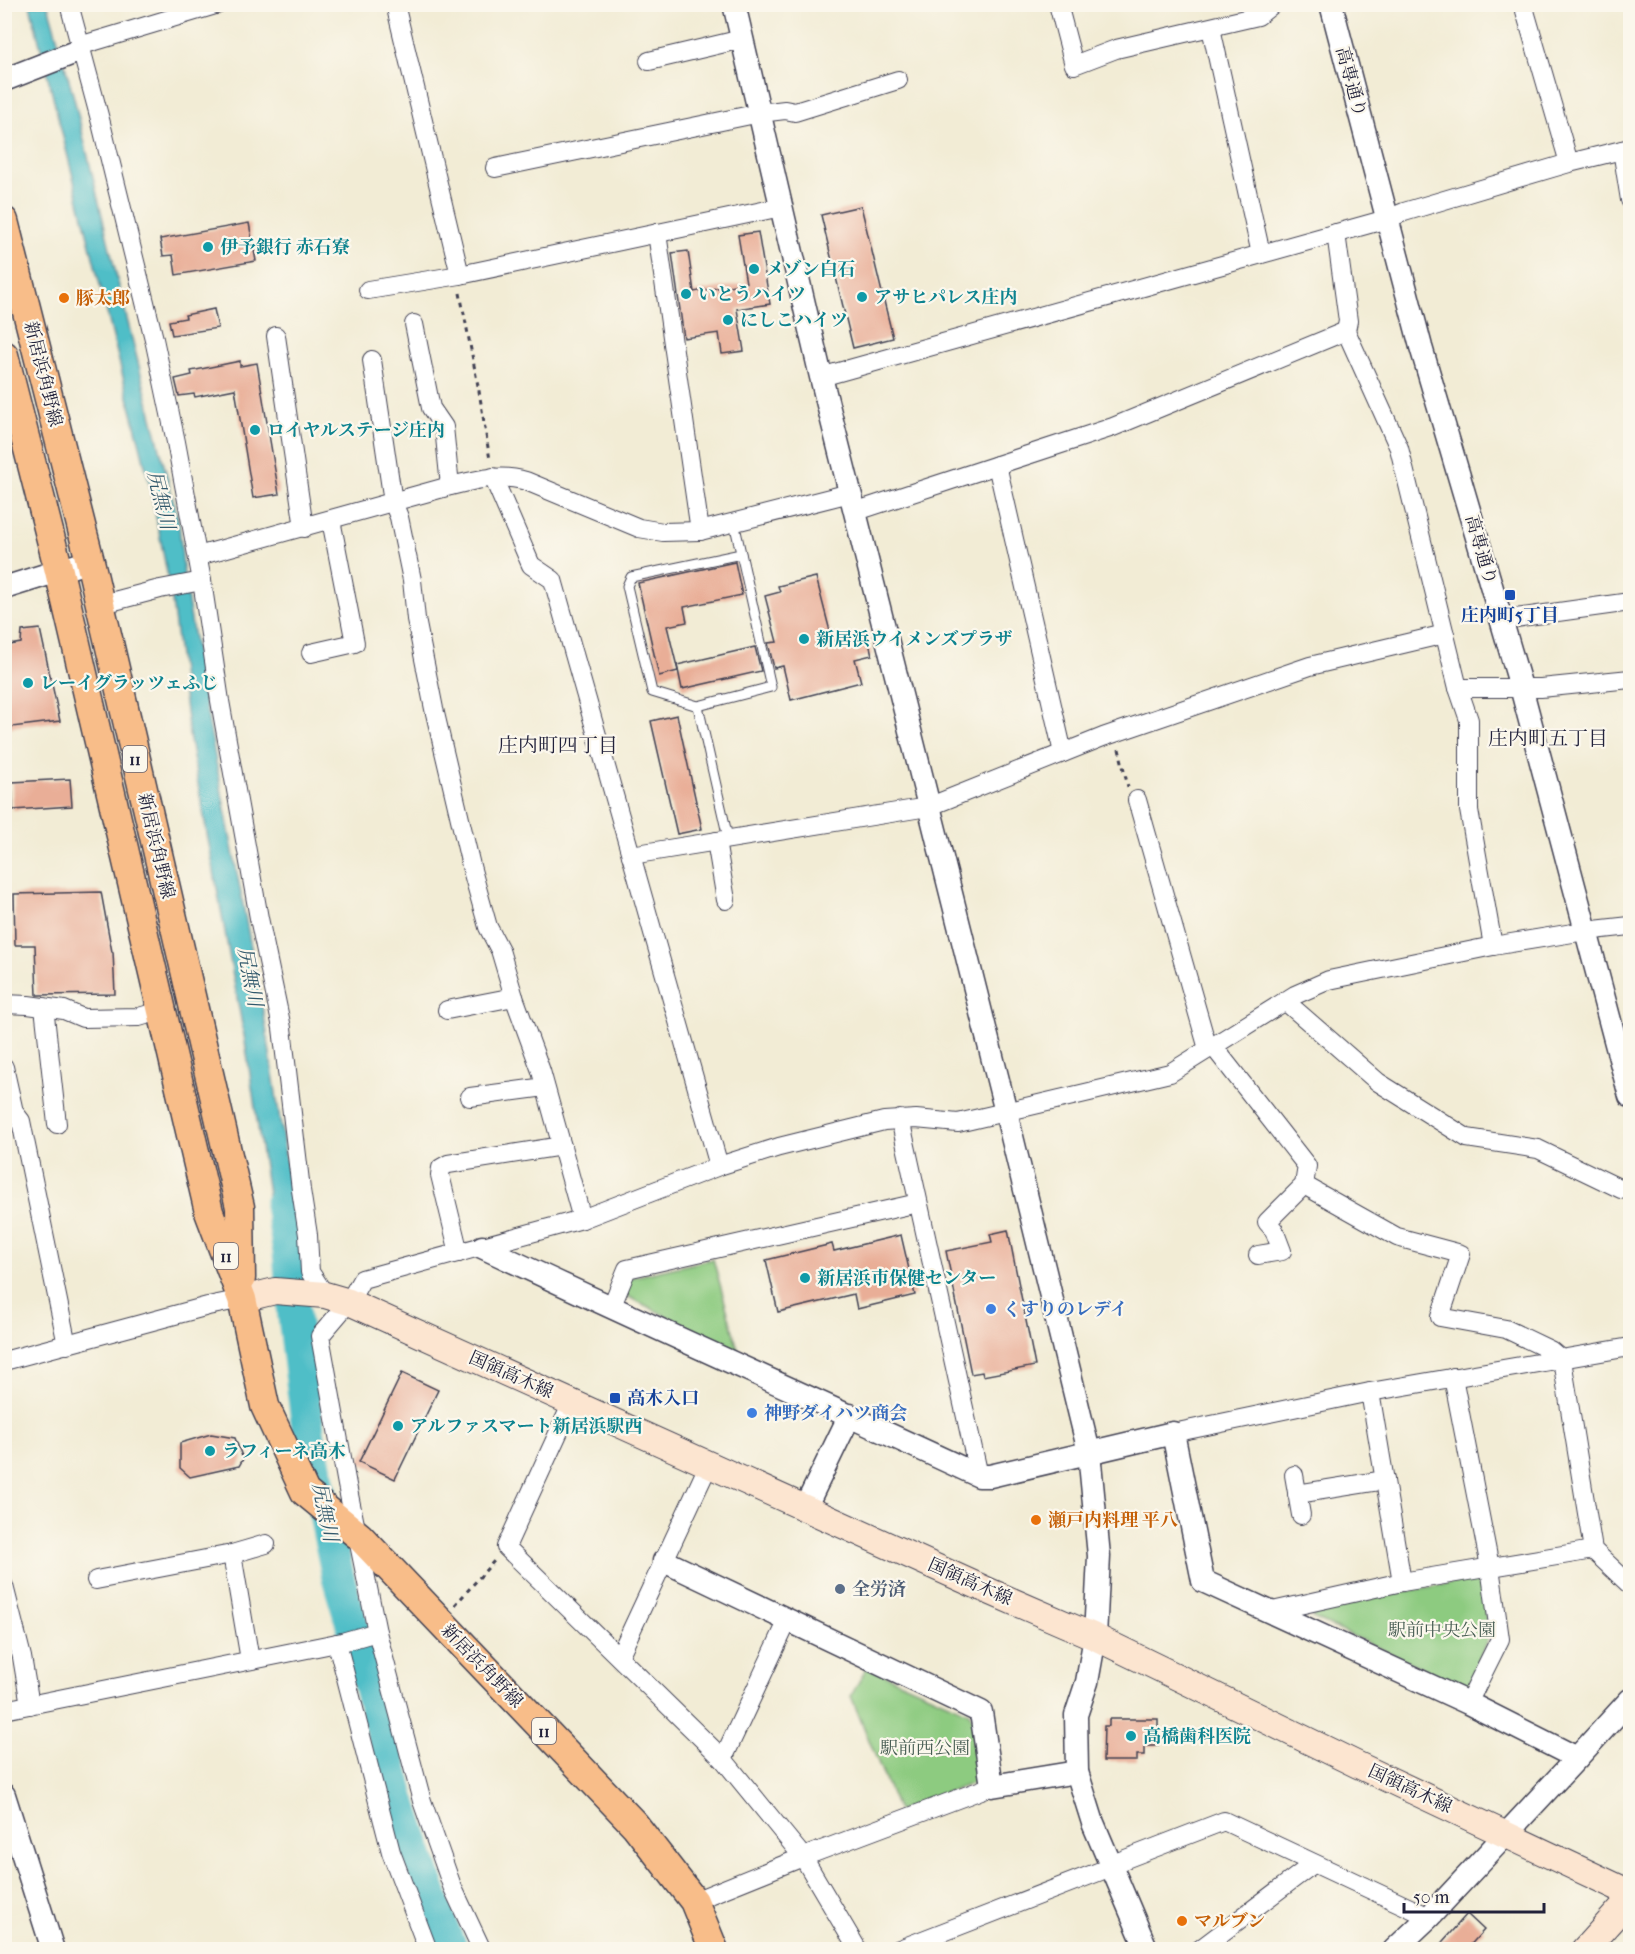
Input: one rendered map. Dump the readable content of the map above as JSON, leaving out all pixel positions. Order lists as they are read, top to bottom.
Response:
{
  "streets": {
    "main road": ["新居浜角野線", "11", "国領高木線"],
    "street": ["高専通り"]
  },
  "districts": ["庄内町五丁目", "庄内町四丁目"],
  "water": ["尻無川"],
  "parks": ["駅前中央公園", "駅前西公園"],
  "places": {
    "other": [
      "伊予銀行 赤石寮",
      "メゾン白石",
      "いとうハイツ",
      "アサヒパレス庄内",
      "豚太郎",
      "にしこハイツ",
      "ロイヤルステージ庄内",
      "新居浜ウイメンズプラザ",
      "レーイグラッツェふじ",
      "新居浜市保健センター",
      "くすりのレデイ",
      "神野ダイハツ商会",
      "アルファスマート新居浜駅西",
      "ラフィーネ高木",
      "瀬戸内料理 平八",
      "全労済",
      "高橋歯科医院",
      "マルブン"
    ],
    "transit": ["庄内町5丁目", "高木入口"]
  },
  "scale_bar": "50 m"
}
